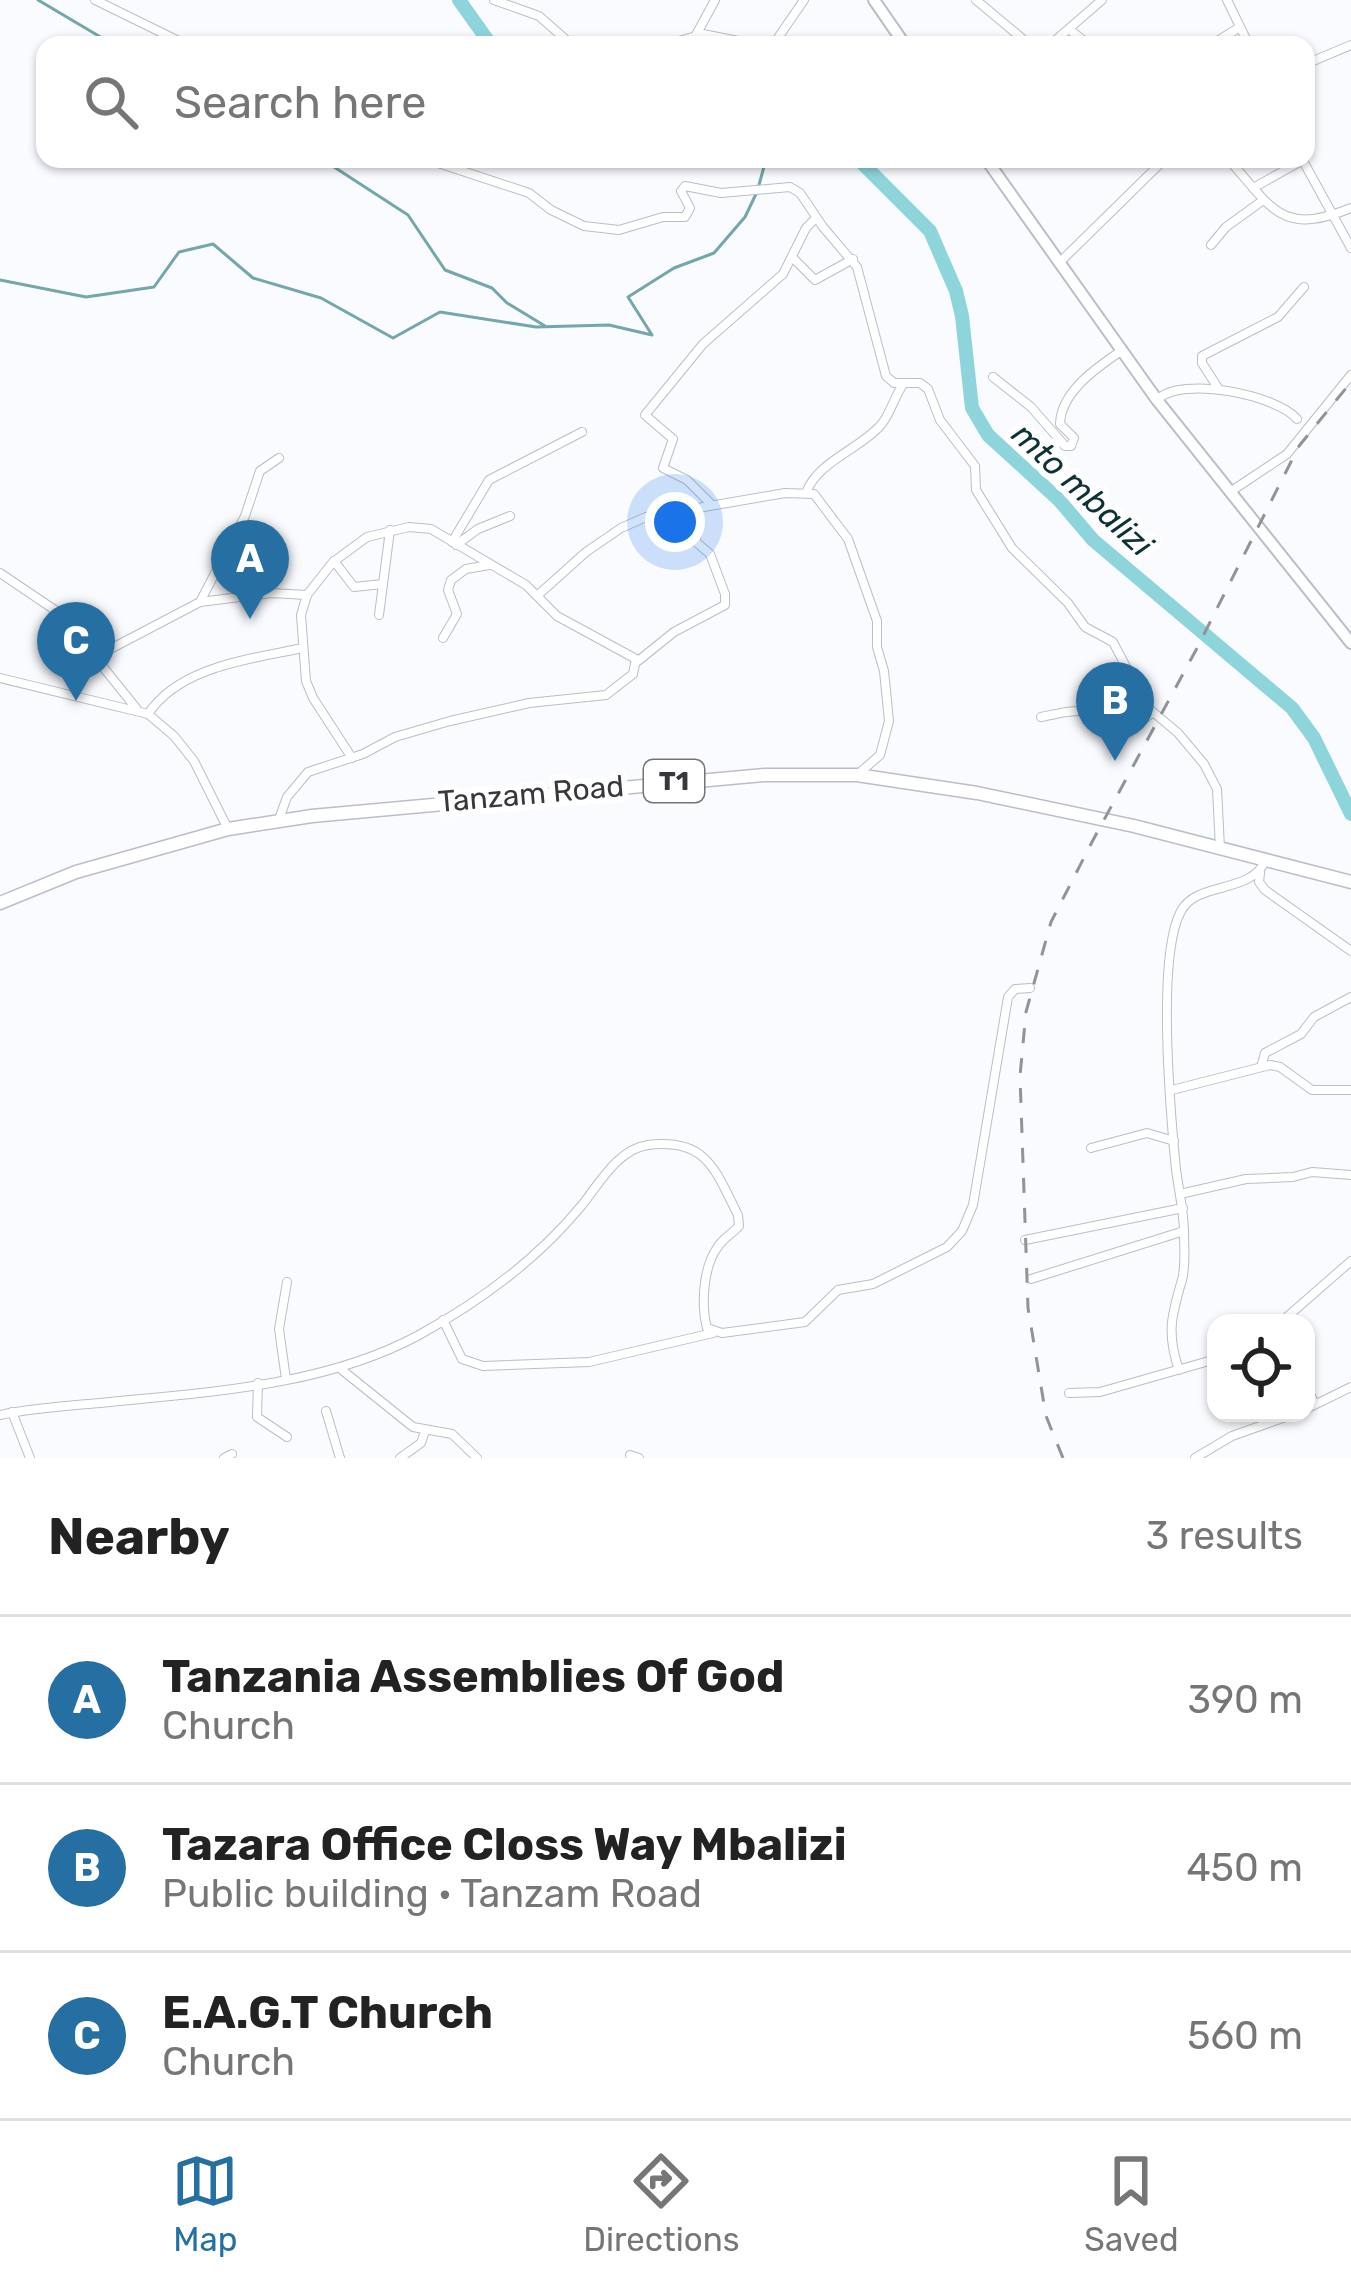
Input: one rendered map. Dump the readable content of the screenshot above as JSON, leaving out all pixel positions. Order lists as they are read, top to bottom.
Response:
{
  "streets": {
    "highway": ["T1", "Tanzam Road"]
  },
  "water": ["mto mbalizi"],
  "page": {
    "search": "Search here",
    "pins": ["A", "C", "B"],
    "heading": ["Nearby", "3 results"],
    "list": [
      {
        "mark": "A",
        "name": "Tanzania Assemblies Of God",
        "note": "Church",
        "value": "390 m"
      },
      {
        "mark": "B",
        "name": "Tazara Office Closs Way Mbalizi",
        "note": "Public building · Tanzam Road",
        "value": "450 m"
      },
      {
        "mark": "C",
        "name": "E.A.G.T Church",
        "note": "Church",
        "value": "560 m"
      }
    ],
    "nav": ["Map", "Directions", "Saved"]
  }
}
